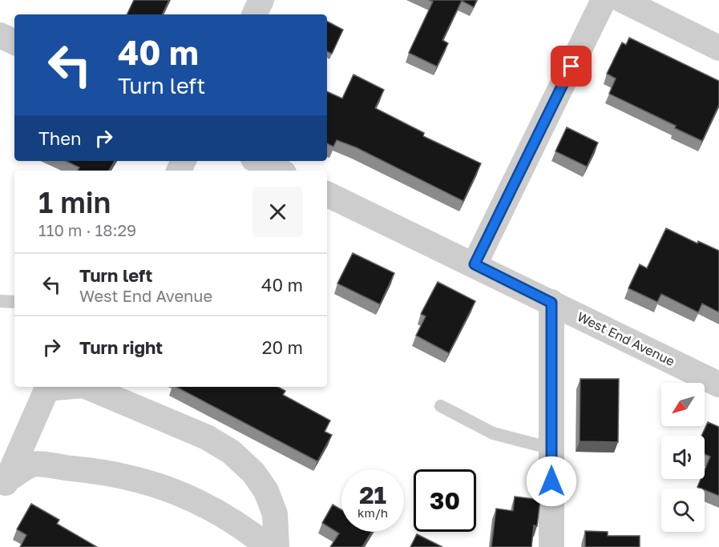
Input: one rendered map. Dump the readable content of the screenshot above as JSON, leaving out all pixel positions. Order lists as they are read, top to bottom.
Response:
{
  "streets": {
    "street": ["West End Avenue"]
  },
  "north": "bottom left",
  "page": {
    "turn": ["40 m", "Turn left"],
    "then": "Then",
    "heading": ["1 min", "110 m · 18:29"],
    "list": [
      {
        "name": "Turn left",
        "note": "West End Avenue",
        "value": "40 m"
      },
      {
        "name": "Turn right",
        "value": "20 m"
      }
    ],
    "speed": "21 km/h",
    "limit": "30"
  }
}
